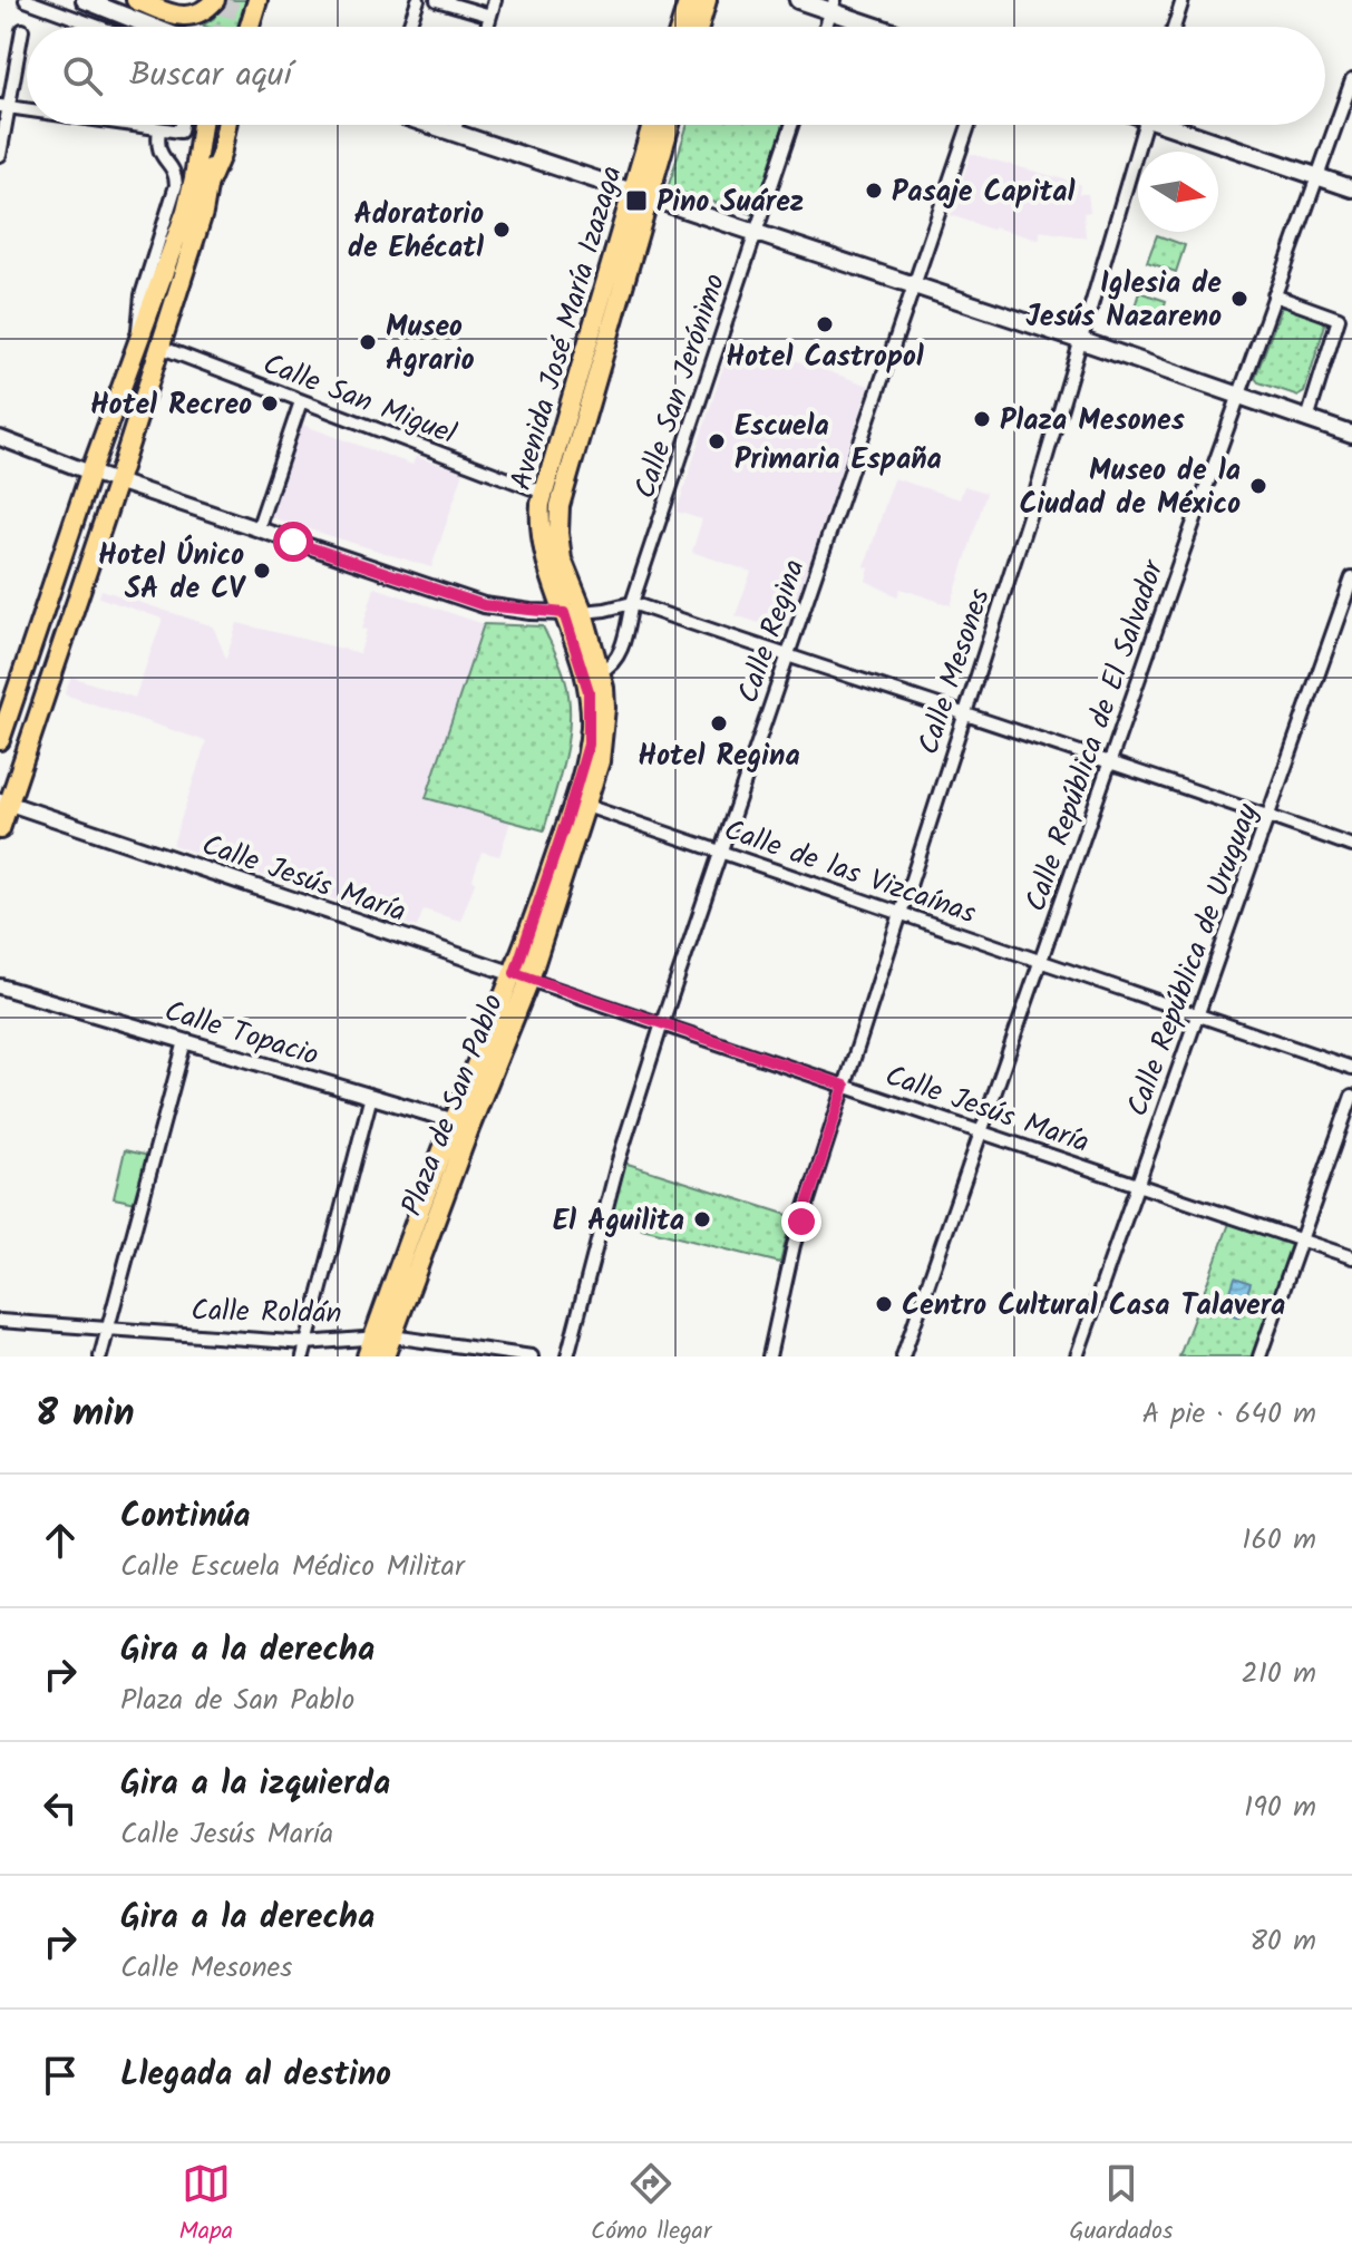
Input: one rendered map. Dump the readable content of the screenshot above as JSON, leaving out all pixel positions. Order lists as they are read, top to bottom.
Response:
{
  "streets": {
    "main road": ["Avenida José María Izazaga", "Plaza de San Pablo"],
    "street": [
      "Calle San Jerónimo",
      "Calle San Miguel",
      "Calle Regina",
      "Calle Mesones",
      "Calle República de El Salvador",
      "Calle de las Vizcaínas",
      "Calle Jesús María",
      "Calle República de Uruguay",
      "Calle Topacio",
      "Calle Roldán"
    ]
  },
  "crossings": [
    ["Avenida José María Izazaga", "Calle San Miguel"],
    ["Avenida José María Izazaga", "Plaza de San Pablo"],
    ["Calle San Jerónimo", "Plaza de San Pablo"],
    ["Calle Regina", "Calle de las Vizcaínas"],
    ["Calle Regina", "Calle Jesús María"],
    ["Calle Mesones", "Calle de las Vizcaínas"],
    ["Calle Mesones", "Calle Jesús María"],
    ["Calle República de El Salvador", "Calle de las Vizcaínas"],
    ["Calle República de El Salvador", "Calle Jesús María"],
    ["Calle de las Vizcaínas", "Calle República de Uruguay"],
    ["Calle de las Vizcaínas", "Plaza de San Pablo"],
    ["Calle Jesús María", "Calle República de Uruguay"],
    ["Calle Jesús María", "Plaza de San Pablo"],
    ["Calle Topacio", "Plaza de San Pablo"],
    ["Plaza de San Pablo", "Calle Roldán"]
  ],
  "places": {
    "other": [
      "Pasaje Capital",
      "Adoratorio de Ehécatl",
      "Iglesia de Jesús Nazareno",
      "Hotel Castropol",
      "Museo Agrario",
      "Hotel Recreo",
      "Plaza Mesones",
      "Escuela Primaria España",
      "Museo de la Ciudad de México",
      "Hotel Único SA de CV",
      "Hotel Regina",
      "El Aguilita",
      "Centro Cultural Casa Talavera"
    ],
    "transit": ["Pino Suárez"]
  },
  "north": "right",
  "page": {
    "search": "Buscar aquí",
    "heading": ["8 min", "A pie · 640 m"],
    "list": [
      ["Continúa", "Calle Escuela Médico Militar", "160 m"],
      ["Gira a la derecha", "Plaza de San Pablo", "210 m"],
      ["Gira a la izquierda", "Calle Jesús María", "190 m"],
      ["Gira a la derecha", "Calle Mesones", "80 m"],
      "Llegada al destino"
    ],
    "nav": ["Mapa", "Cómo llegar", "Guardados"]
  }
}
